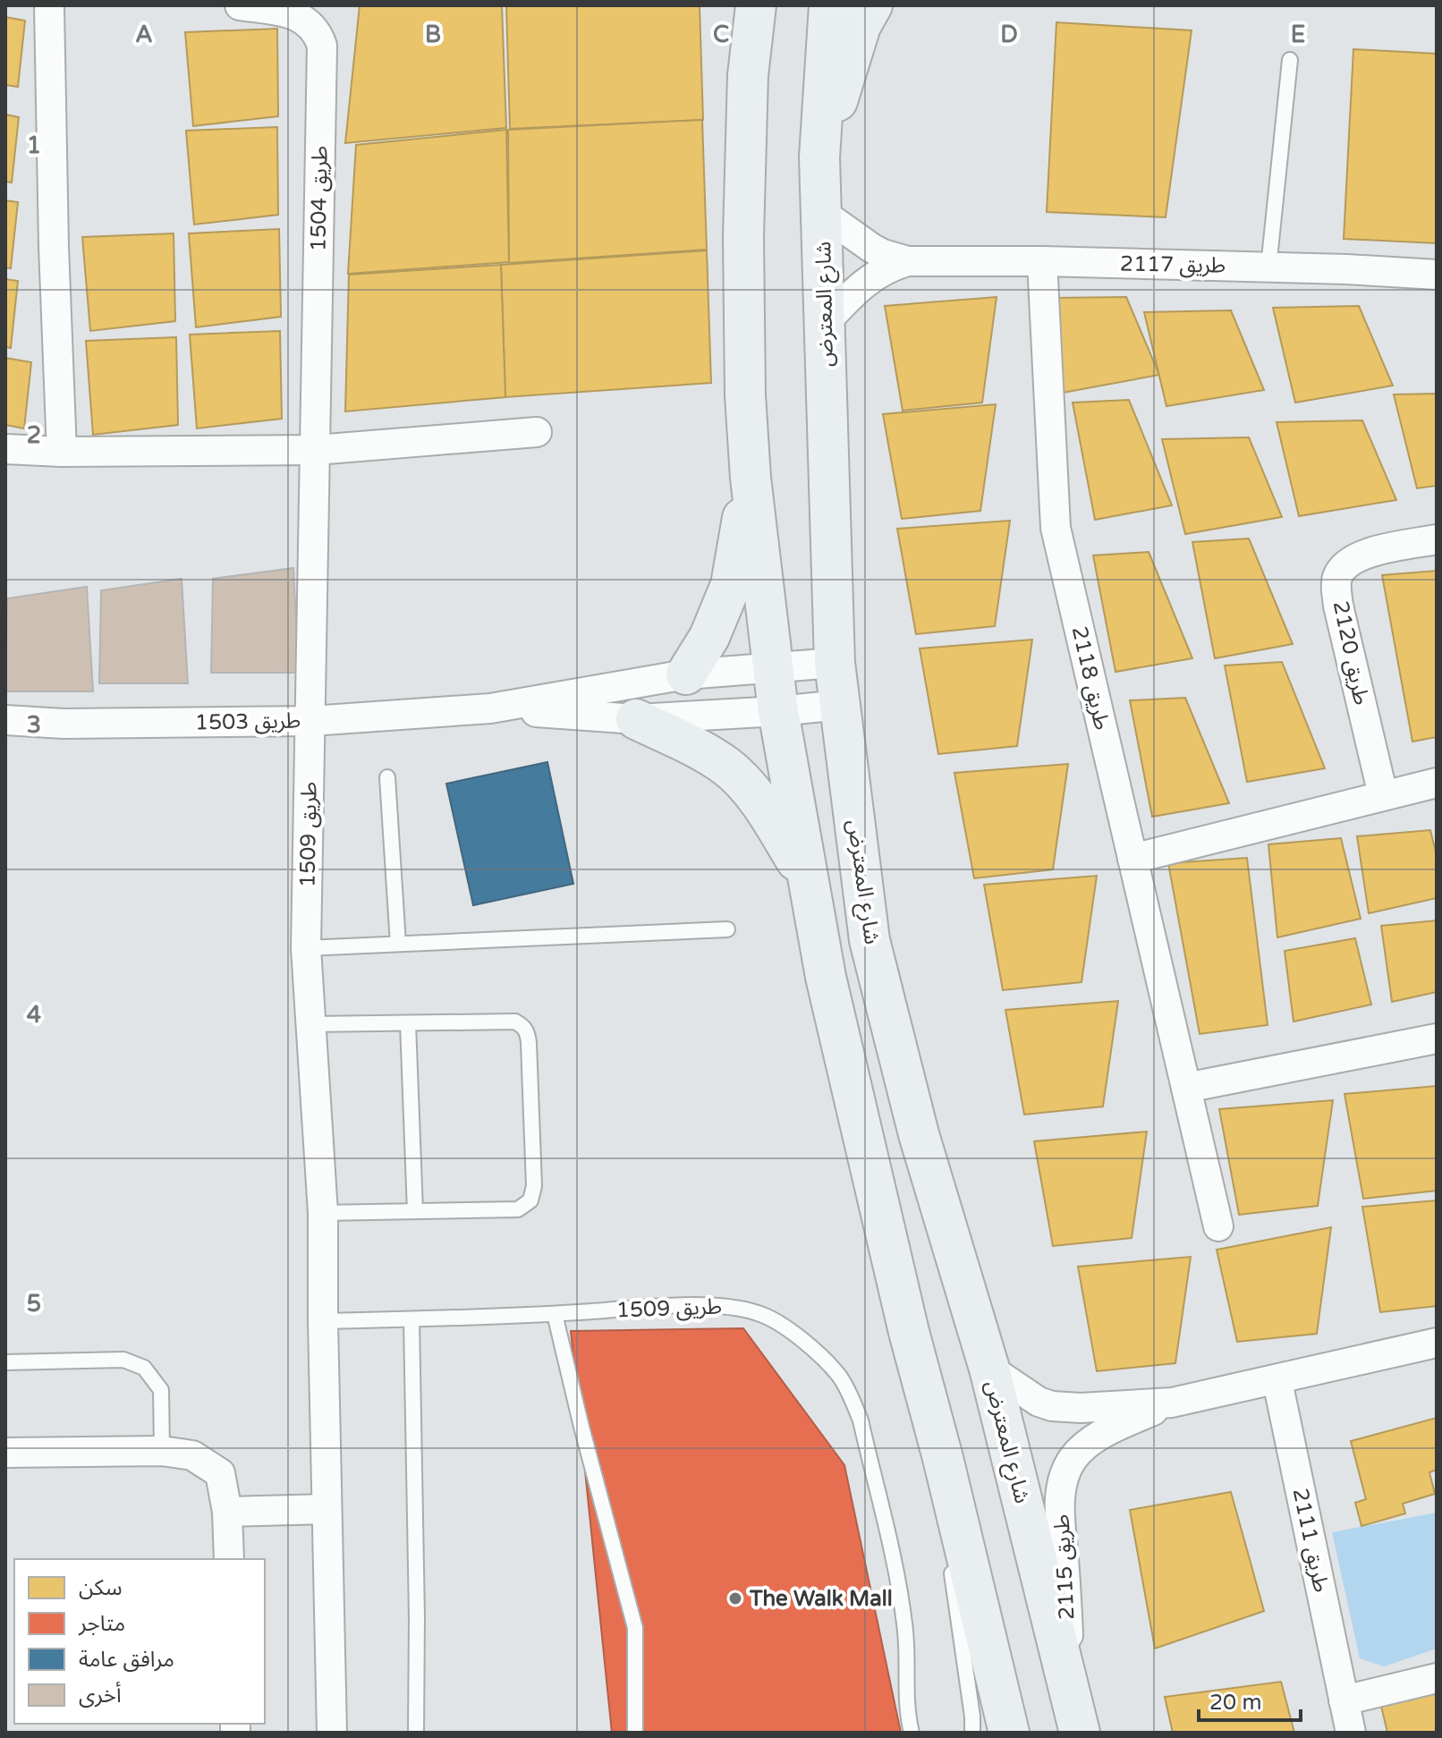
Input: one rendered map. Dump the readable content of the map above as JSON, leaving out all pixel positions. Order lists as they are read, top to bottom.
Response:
{
  "streets": {
    "street": [
      "طريق 1504",
      "طريق 2117",
      "شارع المعترض",
      "طريق 2120",
      "طريق 2118",
      "طريق 1503",
      "طريق 1509",
      "طريق 2111",
      "طريق 2115"
    ]
  },
  "crossings": [
    ["طريق 1504", "طريق 1503"],
    ["طريق 1504", "طريق 1509"],
    ["طريق 2117", "شارع المعترض"],
    ["طريق 2117", "طريق 2118"],
    ["شارع المعترض", "طريق 1503"],
    ["شارع المعترض", "طريق 2115"],
    ["طريق 1503", "طريق 1509"],
    ["طريق 2111", "طريق 2115"]
  ],
  "places": ["The Walk Mall"],
  "legend": [
    "سكن",
    "متاجر",
    "مرافق عامة",
    "أخرى"
  ],
  "scale_bar": "20 m",
  "grid": {
    "columns": [
      "A",
      "B",
      "C",
      "D",
      "E"
    ],
    "rows": [
      "1",
      "2",
      "3",
      "4",
      "5"
    ]
  }
}
